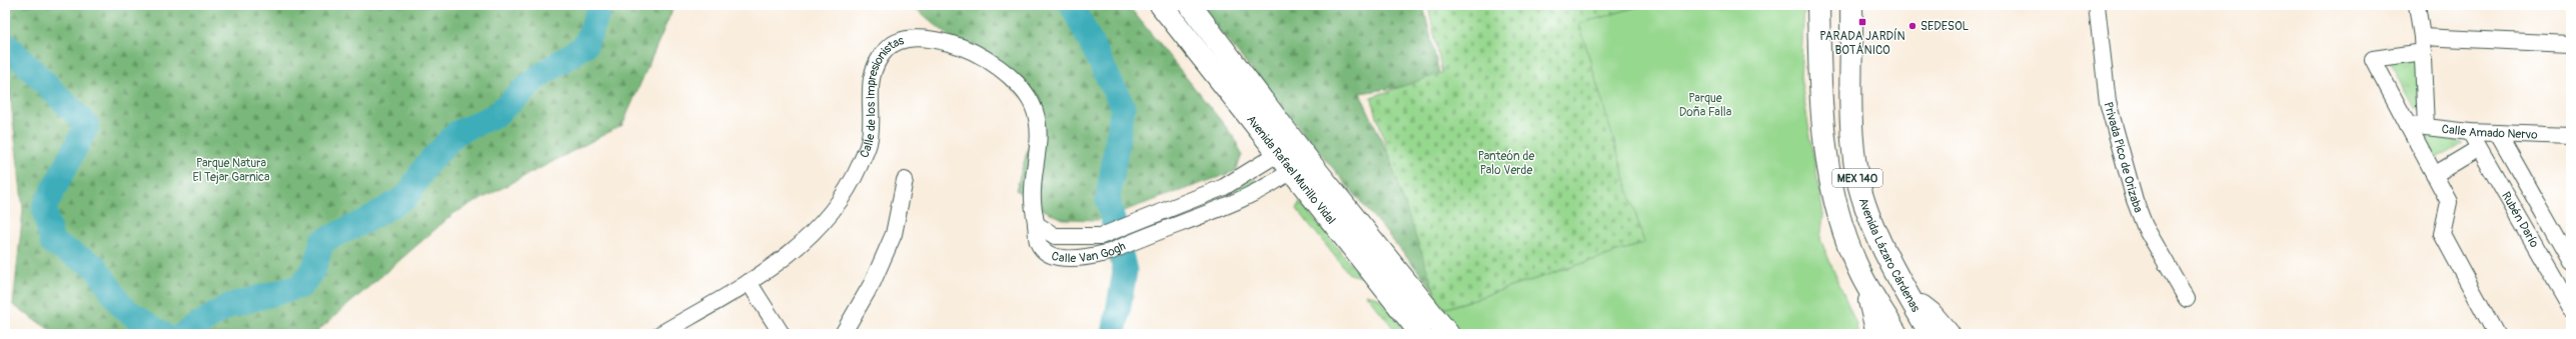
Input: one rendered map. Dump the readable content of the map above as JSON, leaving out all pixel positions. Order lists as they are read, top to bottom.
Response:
{
  "streets": {
    "main road": ["Avenida Rafael Murillo Vidal", "MEX 140", "Avenida Lázaro Cárdenas"],
    "street": [
      "Calle de los Impresionistas",
      "Calle Amado Nervo",
      "Privada Pico de Orizaba",
      "Rubén Darío",
      "Calle Van Gogh"
    ]
  },
  "crossings": [
    ["Calle de los Impresionistas", "Calle Van Gogh"],
    ["Calle Amado Nervo", "Rubén Darío"],
    ["Avenida Rafael Murillo Vidal", "Calle Van Gogh"]
  ],
  "parks": ["Parque Doña Falla", "Panteón de Palo Verde", "Parque Natura El Tejar Garnica"],
  "places": {
    "transit": ["PARADA JARDÍN BOTÁNICO"],
    "other": ["SEDESOL"]
  }
}
